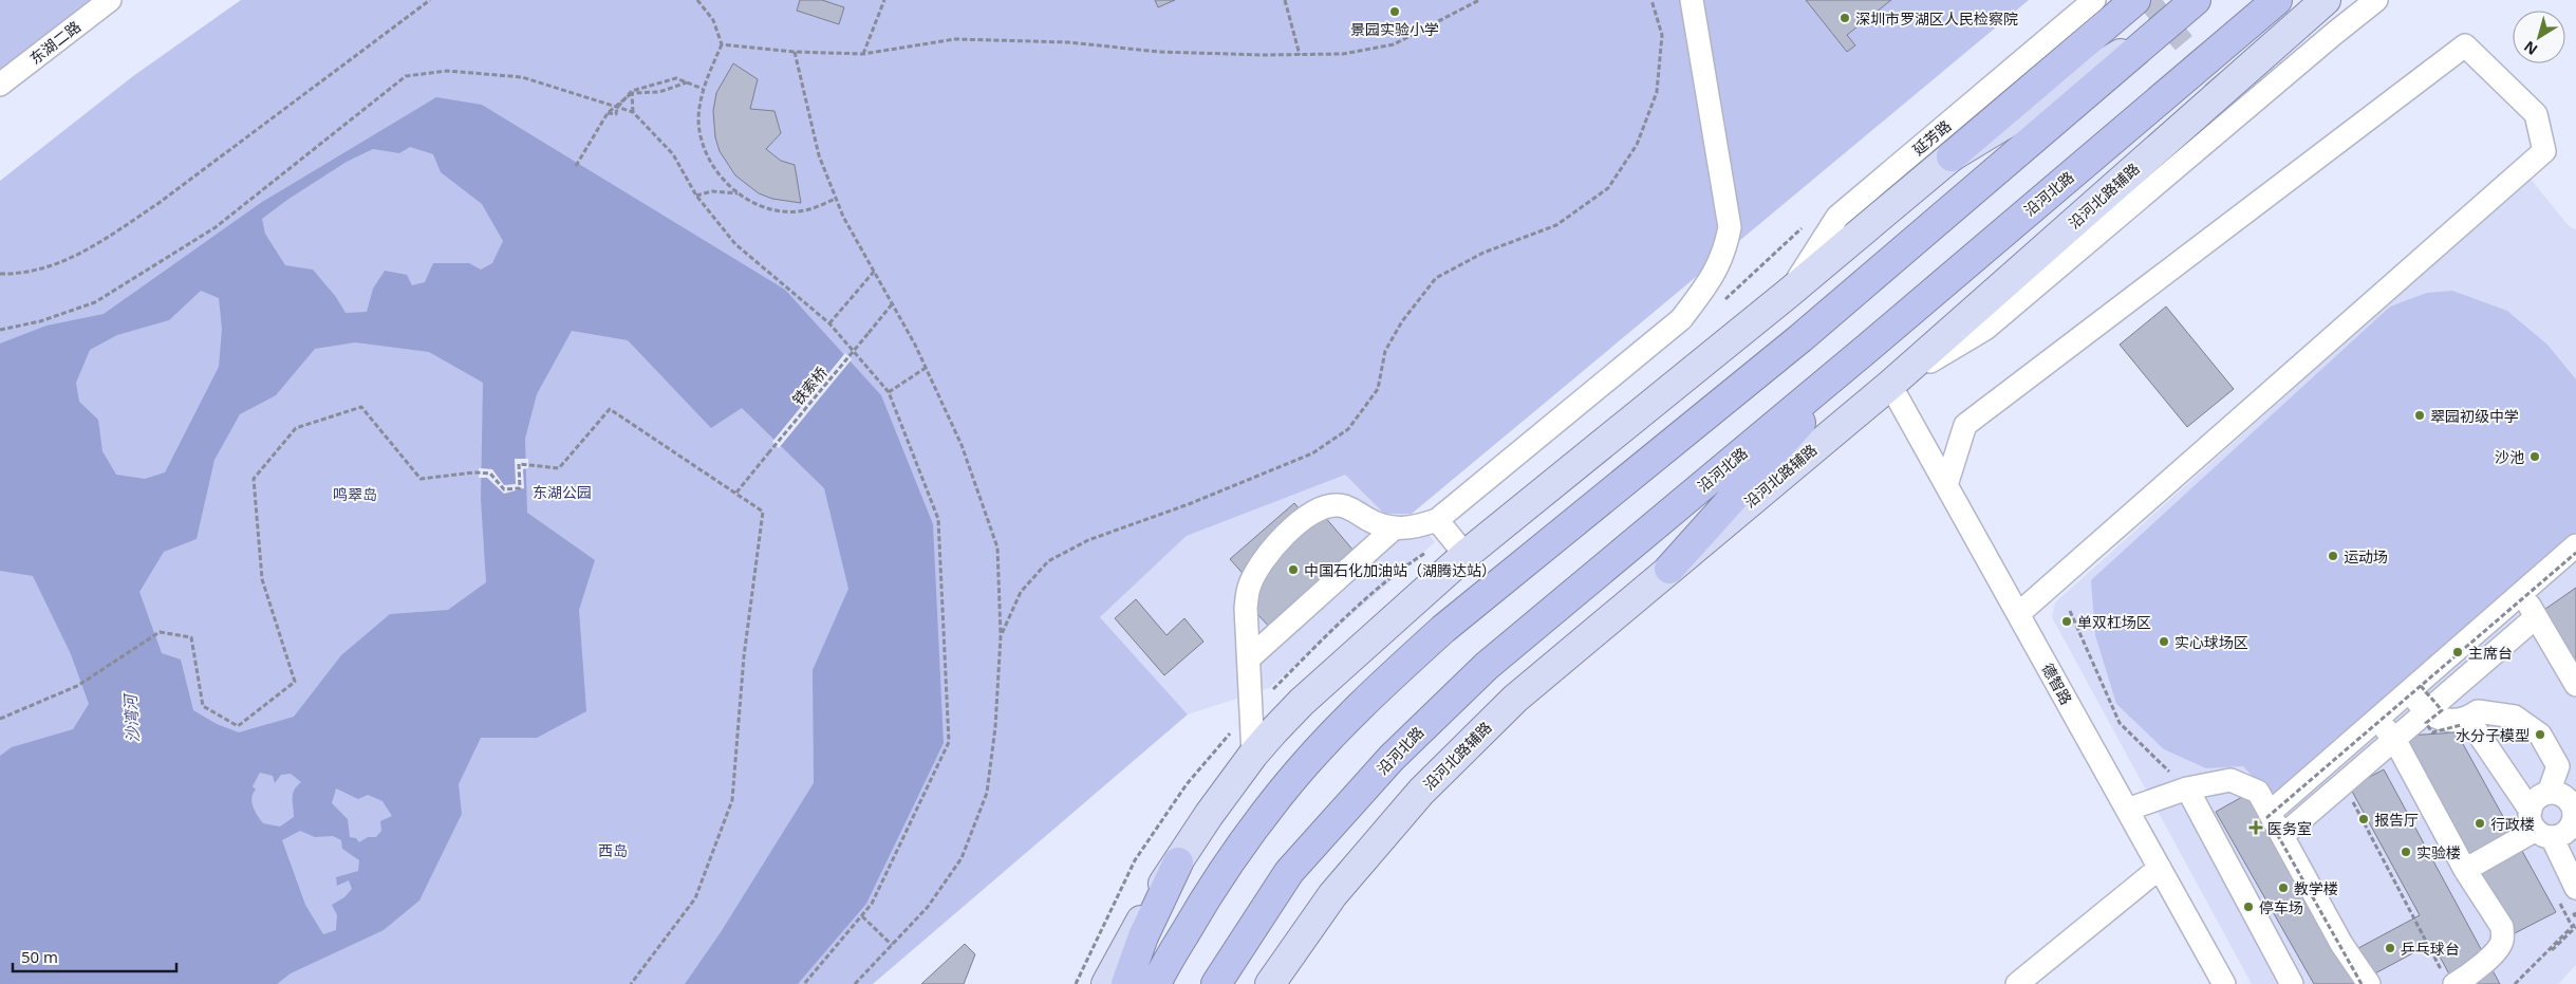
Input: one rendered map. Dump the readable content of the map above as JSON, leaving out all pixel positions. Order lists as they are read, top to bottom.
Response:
{
  "streets": {
    "highway": ["沿河北路"],
    "main road": ["沿河北路辅路"],
    "street": ["东湖二路", "延芳路", "德智路"],
    "path": ["铁索桥"]
  },
  "crossings": [
    ["沿河北路辅路", "德智路"]
  ],
  "water": ["沙湾河"],
  "parks": ["东湖公园", "鸣翠岛", "西岛"],
  "places": {
    "other": [
      "景园实验小学",
      "深圳市罗湖区人民检察院",
      "翠园初级中学",
      "沙池",
      "运动场",
      "中国石化加油站（湖腾达站）",
      "单双杠场区",
      "实心球场区",
      "主席台",
      "水分子模型",
      "报告厅",
      "行政楼",
      "实验楼",
      "教学楼",
      "停车场",
      "乒乓球台"
    ],
    "health": ["医务室"]
  },
  "scale_bar": "50 m",
  "north": "bottom left"
}
